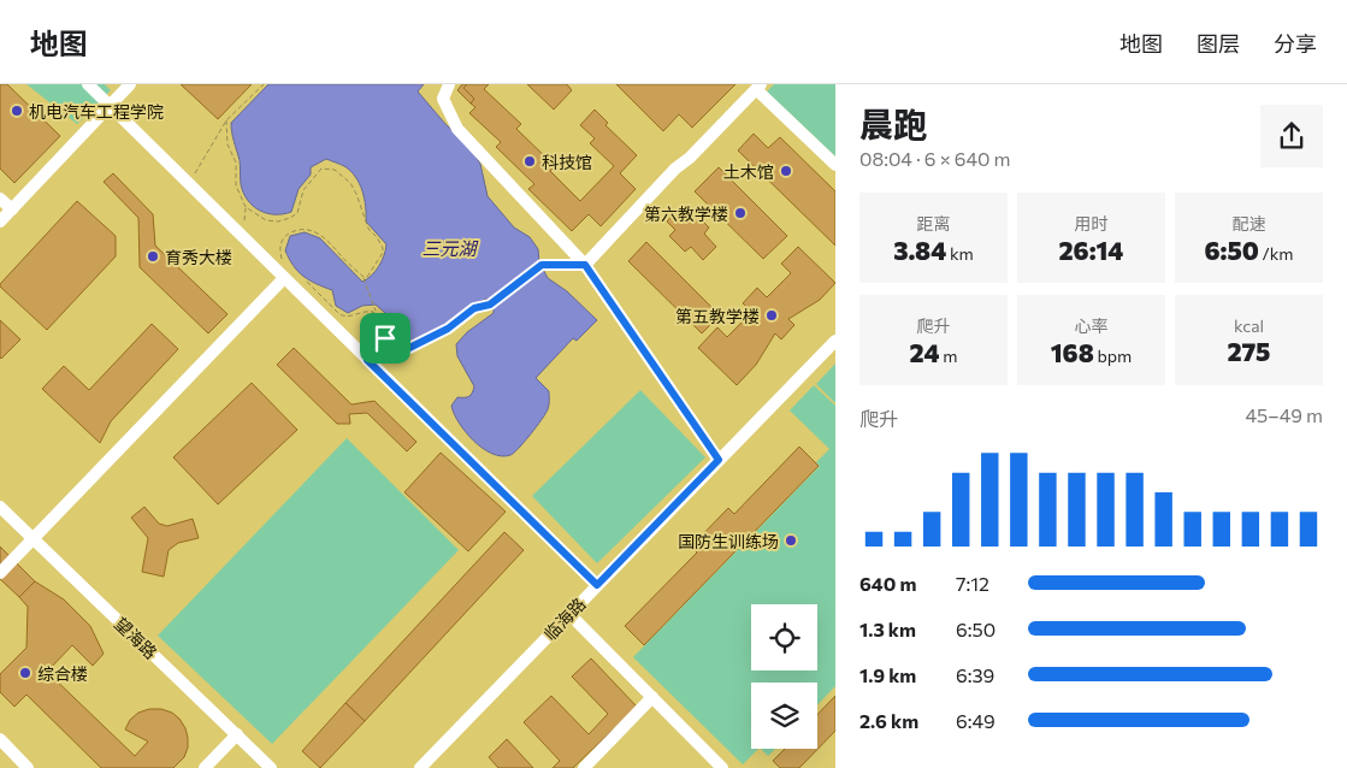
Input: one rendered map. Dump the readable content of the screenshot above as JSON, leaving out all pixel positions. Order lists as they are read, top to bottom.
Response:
{
  "streets": {
    "street": ["临海路", "望海路"]
  },
  "water": ["三元湖"],
  "places": [
    "机电汽车工程学院",
    "科技馆",
    "土木馆",
    "第六教学楼",
    "育秀大楼",
    "第五教学楼",
    "国防生训练场",
    "综合楼"
  ],
  "page": {
    "header": "地图",
    "nav": ["地图", "图层", "分享"],
    "heading": ["晨跑", "08:04 · 6 × 640 m"],
    "stats": [
      ["距离", "3.84 km"],
      ["用时", "26:14"],
      ["配速", "6:50 /km"],
      ["爬升", "24 m"],
      ["心率", "168 bpm"],
      ["kcal", "275"]
    ],
    "chart": ["爬升", "45–49 m"],
    "list": [
      {
        "name": "640 m",
        "note": "7:12"
      },
      {
        "name": "1.3 km",
        "note": "6:50"
      },
      {
        "name": "1.9 km",
        "note": "6:39"
      },
      {
        "name": "2.6 km",
        "note": "6:49"
      }
    ]
  }
}
